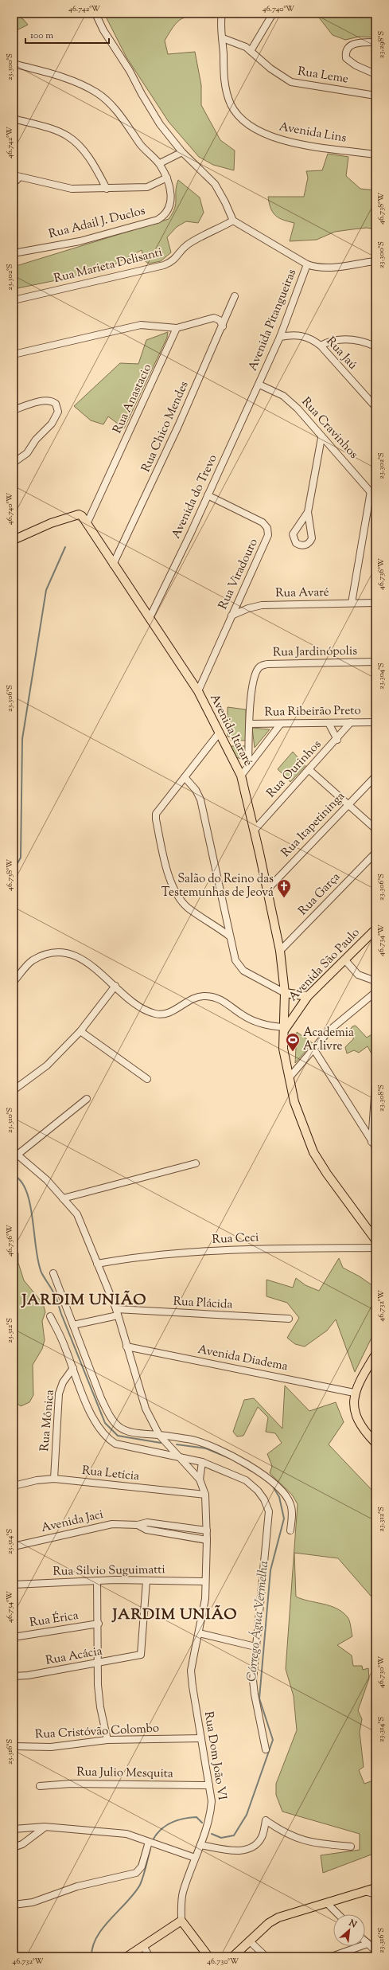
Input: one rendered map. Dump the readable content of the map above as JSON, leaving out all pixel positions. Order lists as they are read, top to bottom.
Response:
{
  "streets": {
    "main road": ["Avenida Itararé", "Avenida São Paulo"],
    "street": [
      "Rua Leme",
      "Avenida Lins",
      "Rua Adail J. Duclos",
      "Rua Marieta Delisanti",
      "Avenida Pitangueiras",
      "Rua Jaú",
      "Rua Anastacio",
      "Rua Chico Mendes",
      "Rua Cravinhos",
      "Avenida do Trevo",
      "Rua Viradouro",
      "Rua Avaré",
      "Rua Jardinópolis",
      "Rua Ribeirão Preto",
      "Rua Ourinhos",
      "Rua Itapetininga",
      "Rua Garça",
      "Rua Ceci",
      "Rua Plácida",
      "Avenida Diadema",
      "Rua Mônica",
      "Rua Letícia",
      "Avenida Jaci",
      "Rua Silvio Suguimatti",
      "Rua Érica",
      "Rua Acácia",
      "Rua Cristóvão Colombo",
      "Rua Dom João VI",
      "Rua Julio Mesquita"
    ]
  },
  "crossings": [
    ["Rua Leme", "Avenida Lins"],
    ["Avenida Pitangueiras", "Rua Jaú"],
    ["Avenida Pitangueiras", "Rua Cravinhos"],
    ["Avenida Pitangueiras", "Avenida do Trevo"],
    ["Rua Anastacio", "Avenida Itararé"],
    ["Rua Chico Mendes", "Avenida Itararé"],
    ["Rua Cravinhos", "Avenida do Trevo"],
    ["Avenida do Trevo", "Rua Viradouro"],
    ["Avenida do Trevo", "Avenida Itararé"],
    ["Rua Viradouro", "Rua Avaré"],
    ["Rua Viradouro", "Avenida Itararé"],
    ["Rua Jardinópolis", "Rua Ribeirão Preto"],
    ["Rua Ribeirão Preto", "Rua Ourinhos"],
    ["Avenida Itararé", "Rua Ourinhos"],
    ["Avenida Itararé", "Rua Itapetininga"],
    ["Avenida Itararé", "Rua Garça"],
    ["Avenida Itararé", "Avenida São Paulo"],
    ["Rua Mônica", "Rua Letícia"],
    ["Rua Letícia", "Rua Dom João VI"],
    ["Avenida Jaci", "Rua Dom João VI"],
    ["Rua Silvio Suguimatti", "Rua Acácia"],
    ["Rua Silvio Suguimatti", "Rua Dom João VI"],
    ["Rua Cristóvão Colombo", "Rua Dom João VI"],
    ["Rua Dom João VI", "Rua Julio Mesquita"]
  ],
  "districts": ["JARDIM UNIÃO", "JARDIM UNIÃO"],
  "water": ["Córrego Água Vermelha"],
  "places": {
    "church": ["Salão do Reino das Testemunhas de Jeová"],
    "sports": ["Academia Ar livre"]
  },
  "scale_bar": "100 m",
  "north": "top right",
  "coordinates": [
    "46.742°W",
    "46.740°W",
    "23.298°S",
    "23.300°S",
    "46.738°W",
    "23.302°S",
    "46.736°W",
    "23.304°S",
    "23.306°S",
    "46.734°W",
    "23.308°S",
    "23.310°S",
    "46.732°W",
    "23.312°S",
    "23.314°S",
    "46.730°W",
    "23.316°S"
  ]
}
